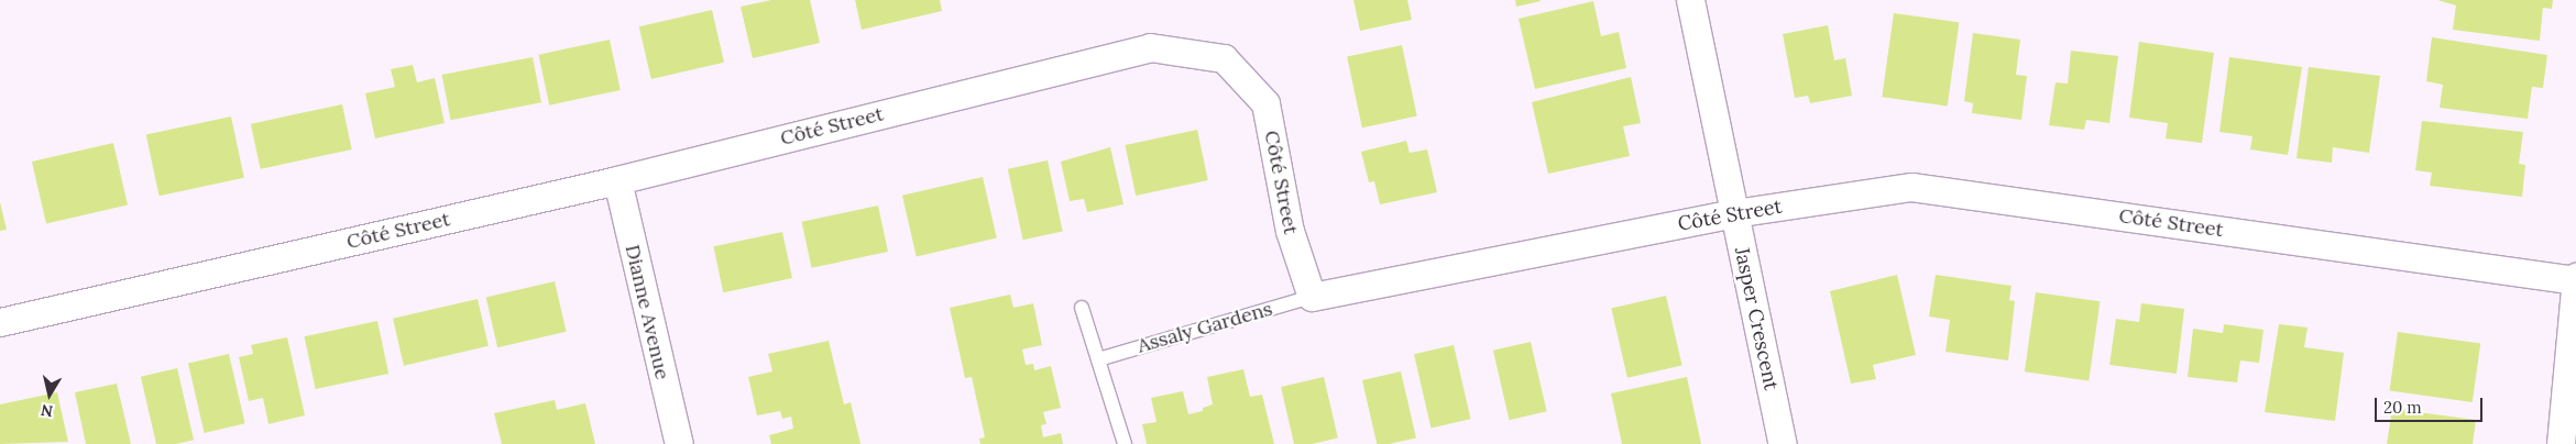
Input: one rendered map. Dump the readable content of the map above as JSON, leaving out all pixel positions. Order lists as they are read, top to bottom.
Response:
{
  "streets": {
    "street": ["Côté Street", "Dianne Avenue", "Jasper Crescent"],
    "lane": ["Assaly Gardens"]
  },
  "crossings": [
    ["Côté Street", "Dianne Avenue"],
    ["Côté Street", "Jasper Crescent"],
    ["Côté Street", "Assaly Gardens"]
  ],
  "scale_bar": "20 m",
  "north": "bottom"
}
